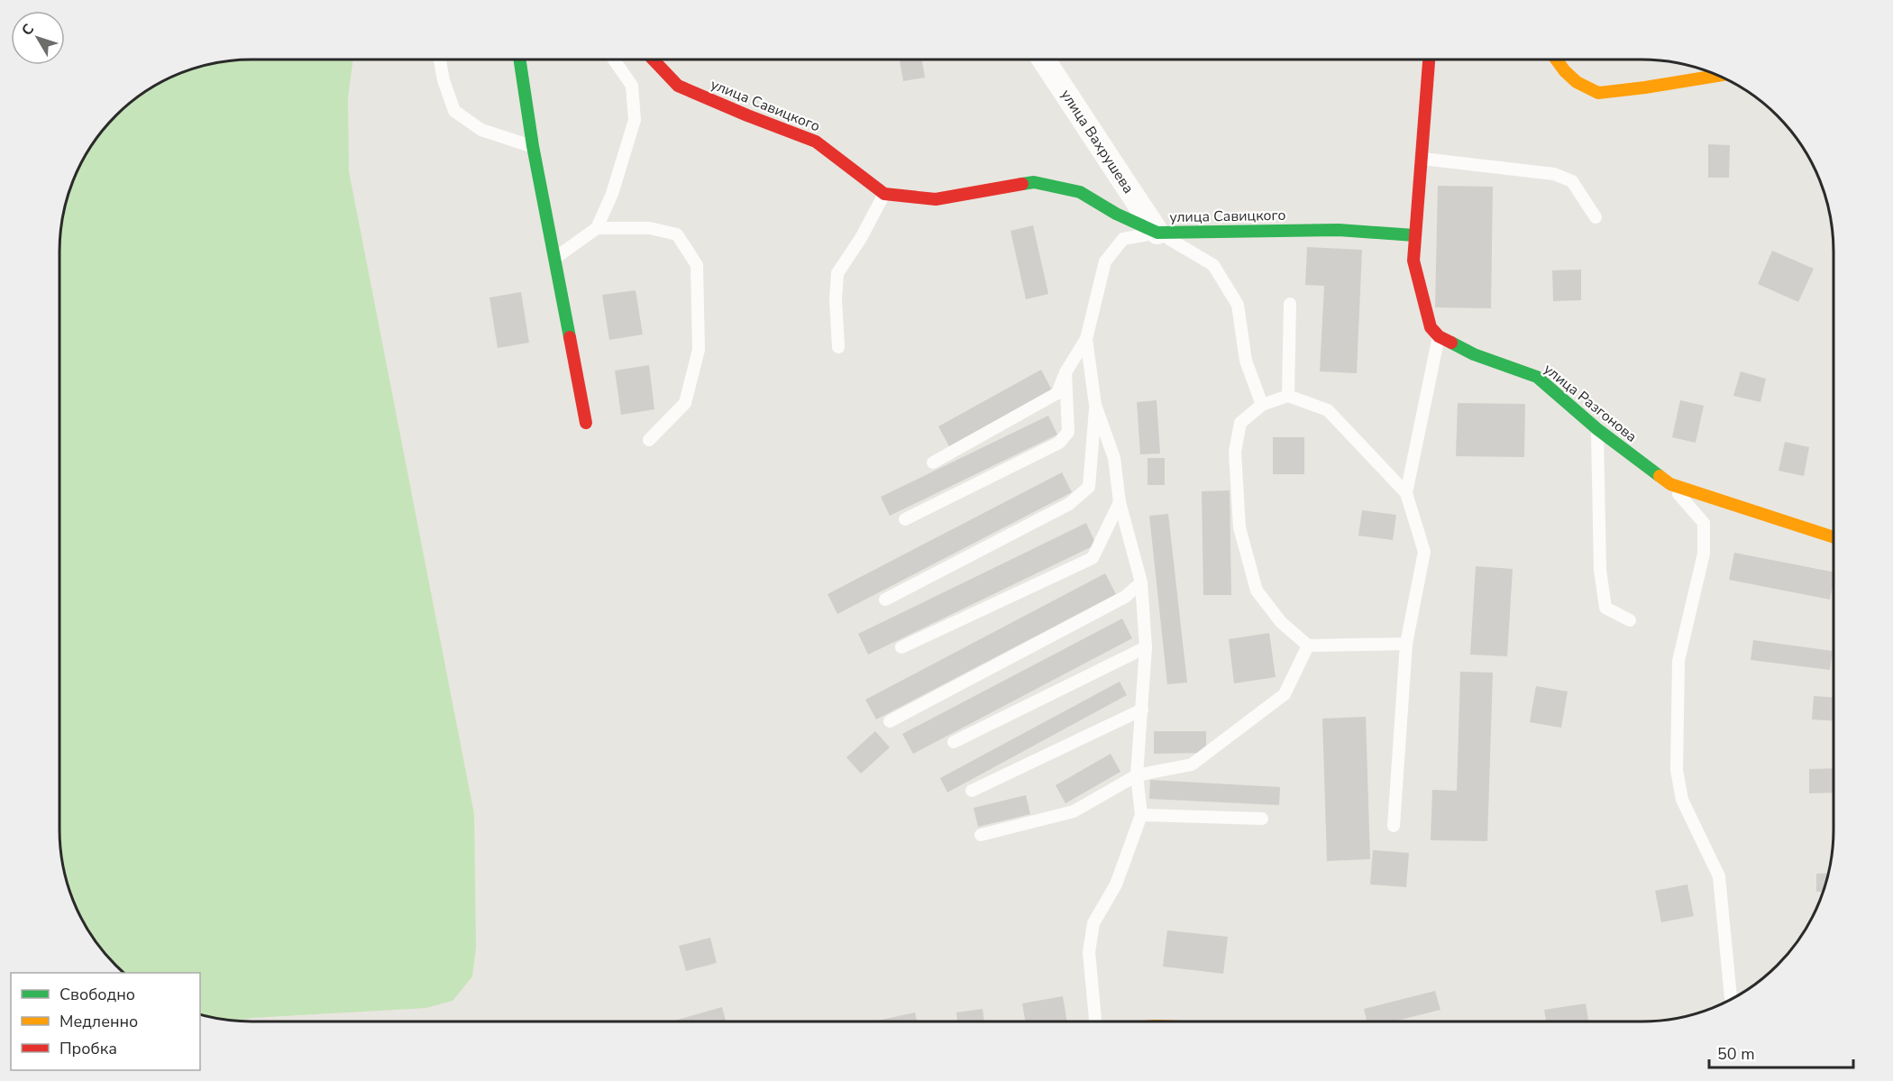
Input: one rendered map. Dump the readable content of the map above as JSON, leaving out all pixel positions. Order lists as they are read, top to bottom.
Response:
{
  "streets": {
    "street": ["улица Савицкого", "улица Вахрушева", "улица Разгонова"]
  },
  "crossings": [
    ["улица Савицкого", "улица Вахрушева"]
  ],
  "legend": ["Свободно", "Медленно", "Пробка"],
  "scale_bar": "50 m",
  "north": "top left"
}
